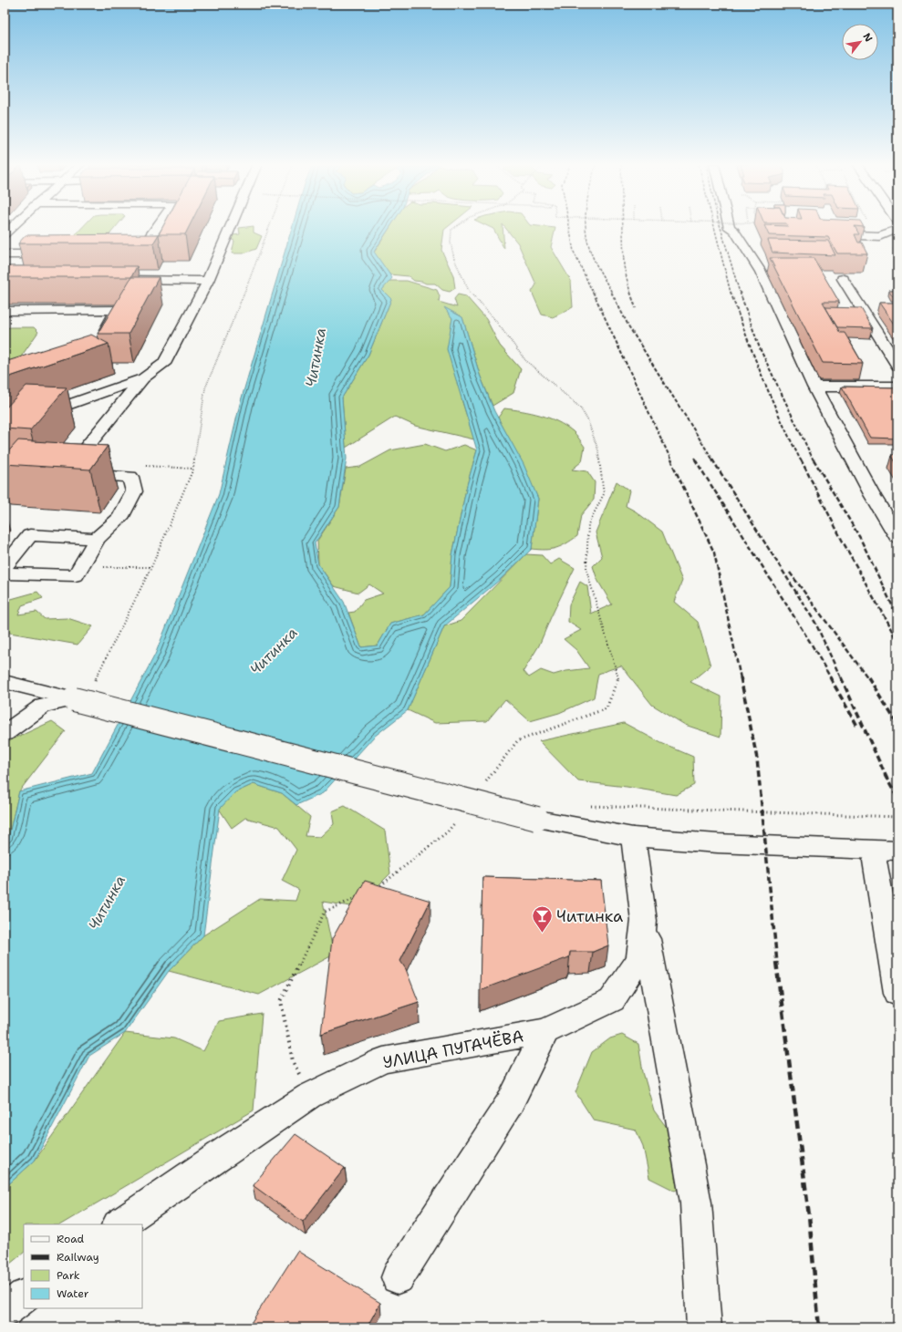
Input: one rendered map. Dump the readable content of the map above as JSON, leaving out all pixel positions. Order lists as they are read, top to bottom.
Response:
{
  "streets": {
    "street": ["УЛИЦА ПУГАЧЁВА"]
  },
  "water": ["Читинка"],
  "places": {
    "bar": ["Читинка"]
  },
  "legend": [
    "Road",
    "Railway",
    "Park",
    "Water"
  ],
  "north": "top right"
}
